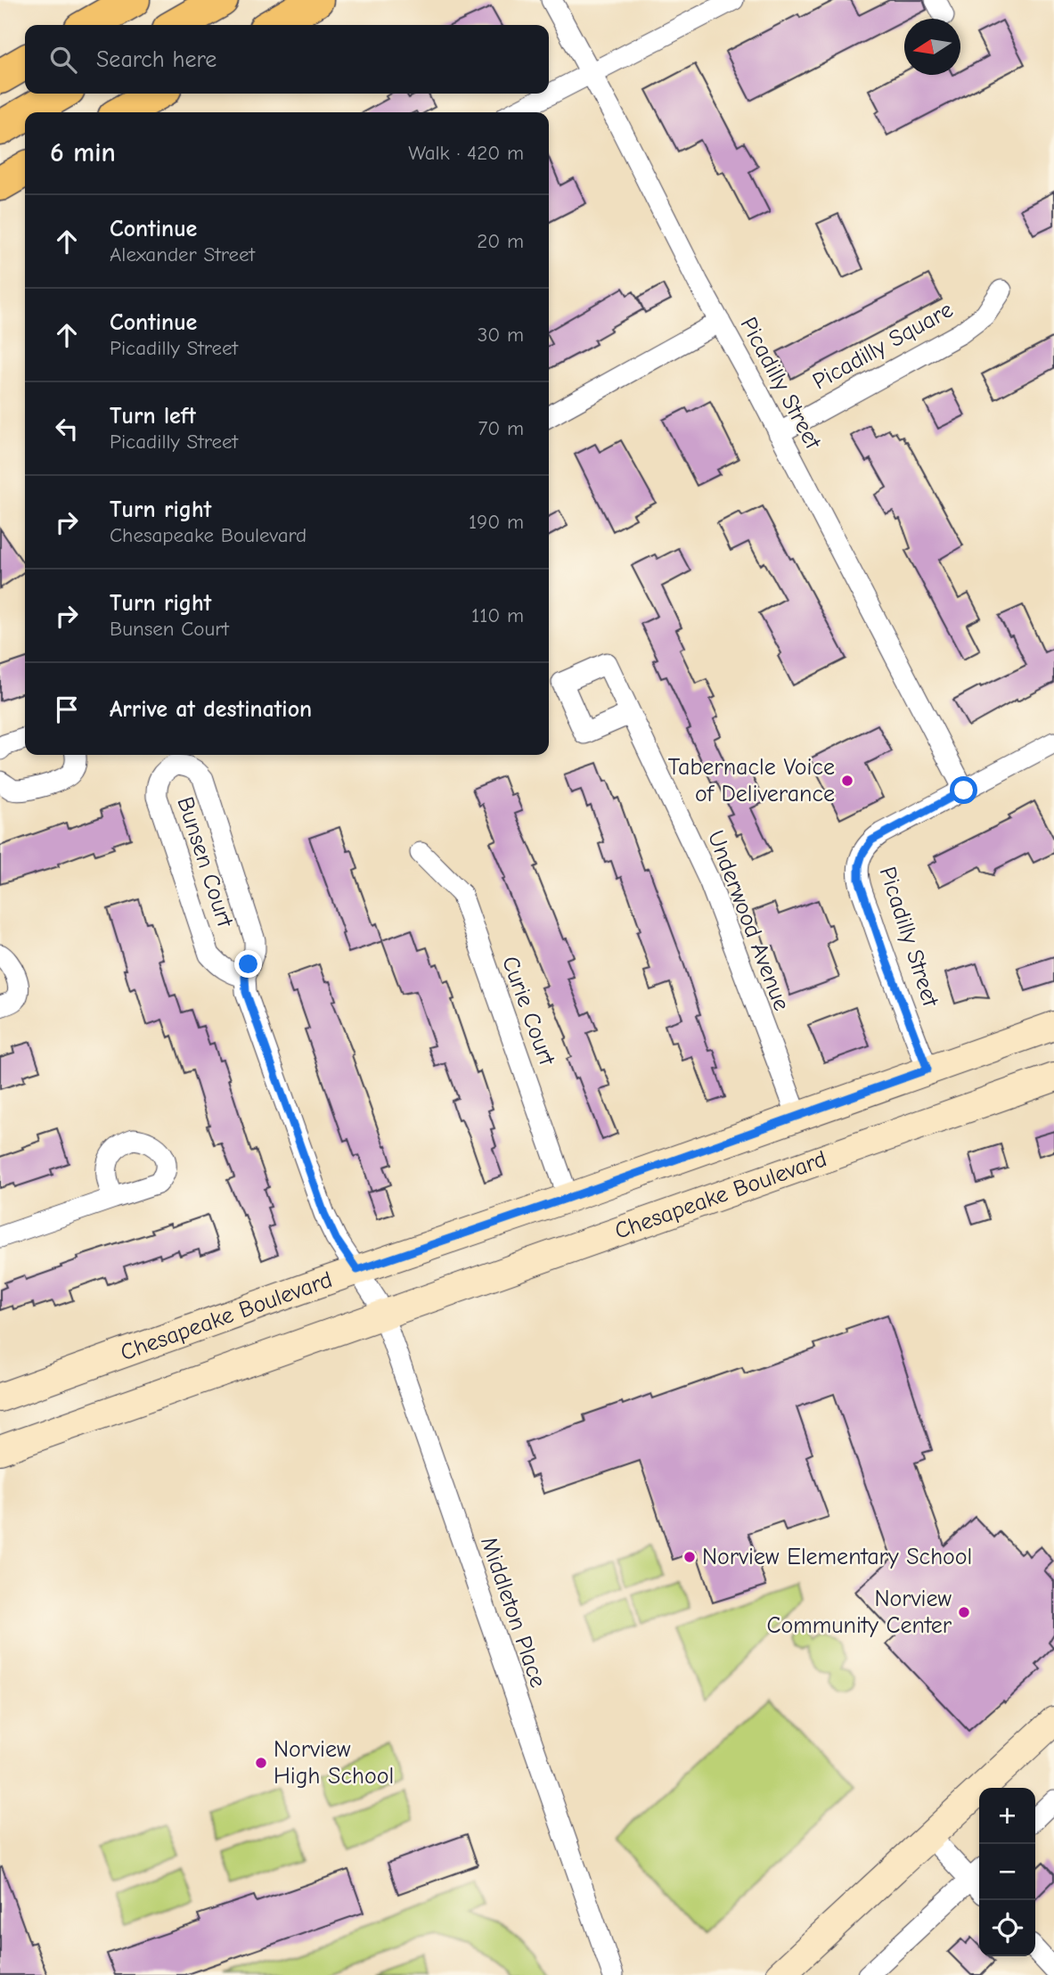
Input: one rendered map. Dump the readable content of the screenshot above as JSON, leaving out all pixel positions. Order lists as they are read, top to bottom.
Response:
{
  "streets": {
    "main road": ["Chesapeake Boulevard"],
    "street": [
      "Picadilly Square",
      "Picadilly Street",
      "Bunsen Court",
      "Underwood Avenue",
      "Curie Court",
      "Middleton Place"
    ]
  },
  "crossings": [
    ["Picadilly Square", "Picadilly Street"],
    ["Picadilly Street", "Chesapeake Boulevard"],
    ["Underwood Avenue", "Chesapeake Boulevard"],
    ["Curie Court", "Chesapeake Boulevard"],
    ["Chesapeake Boulevard", "Middleton Place"]
  ],
  "places": [
    "Tabernacle Voice of Deliverance",
    "Norview Elementary School",
    "Norview Community Center",
    "Norview High School"
  ],
  "north": "left",
  "page": {
    "search": "Search here",
    "heading": ["6 min", "Walk · 420 m"],
    "list": [
      ["Continue", "Alexander Street", "20 m"],
      ["Continue", "Picadilly Street", "30 m"],
      ["Turn left", "Picadilly Street", "70 m"],
      ["Turn right", "Chesapeake Boulevard", "190 m"],
      ["Turn right", "Bunsen Court", "110 m"],
      "Arrive at destination"
    ],
    "map_buttons": ["+", "−"]
  }
}
